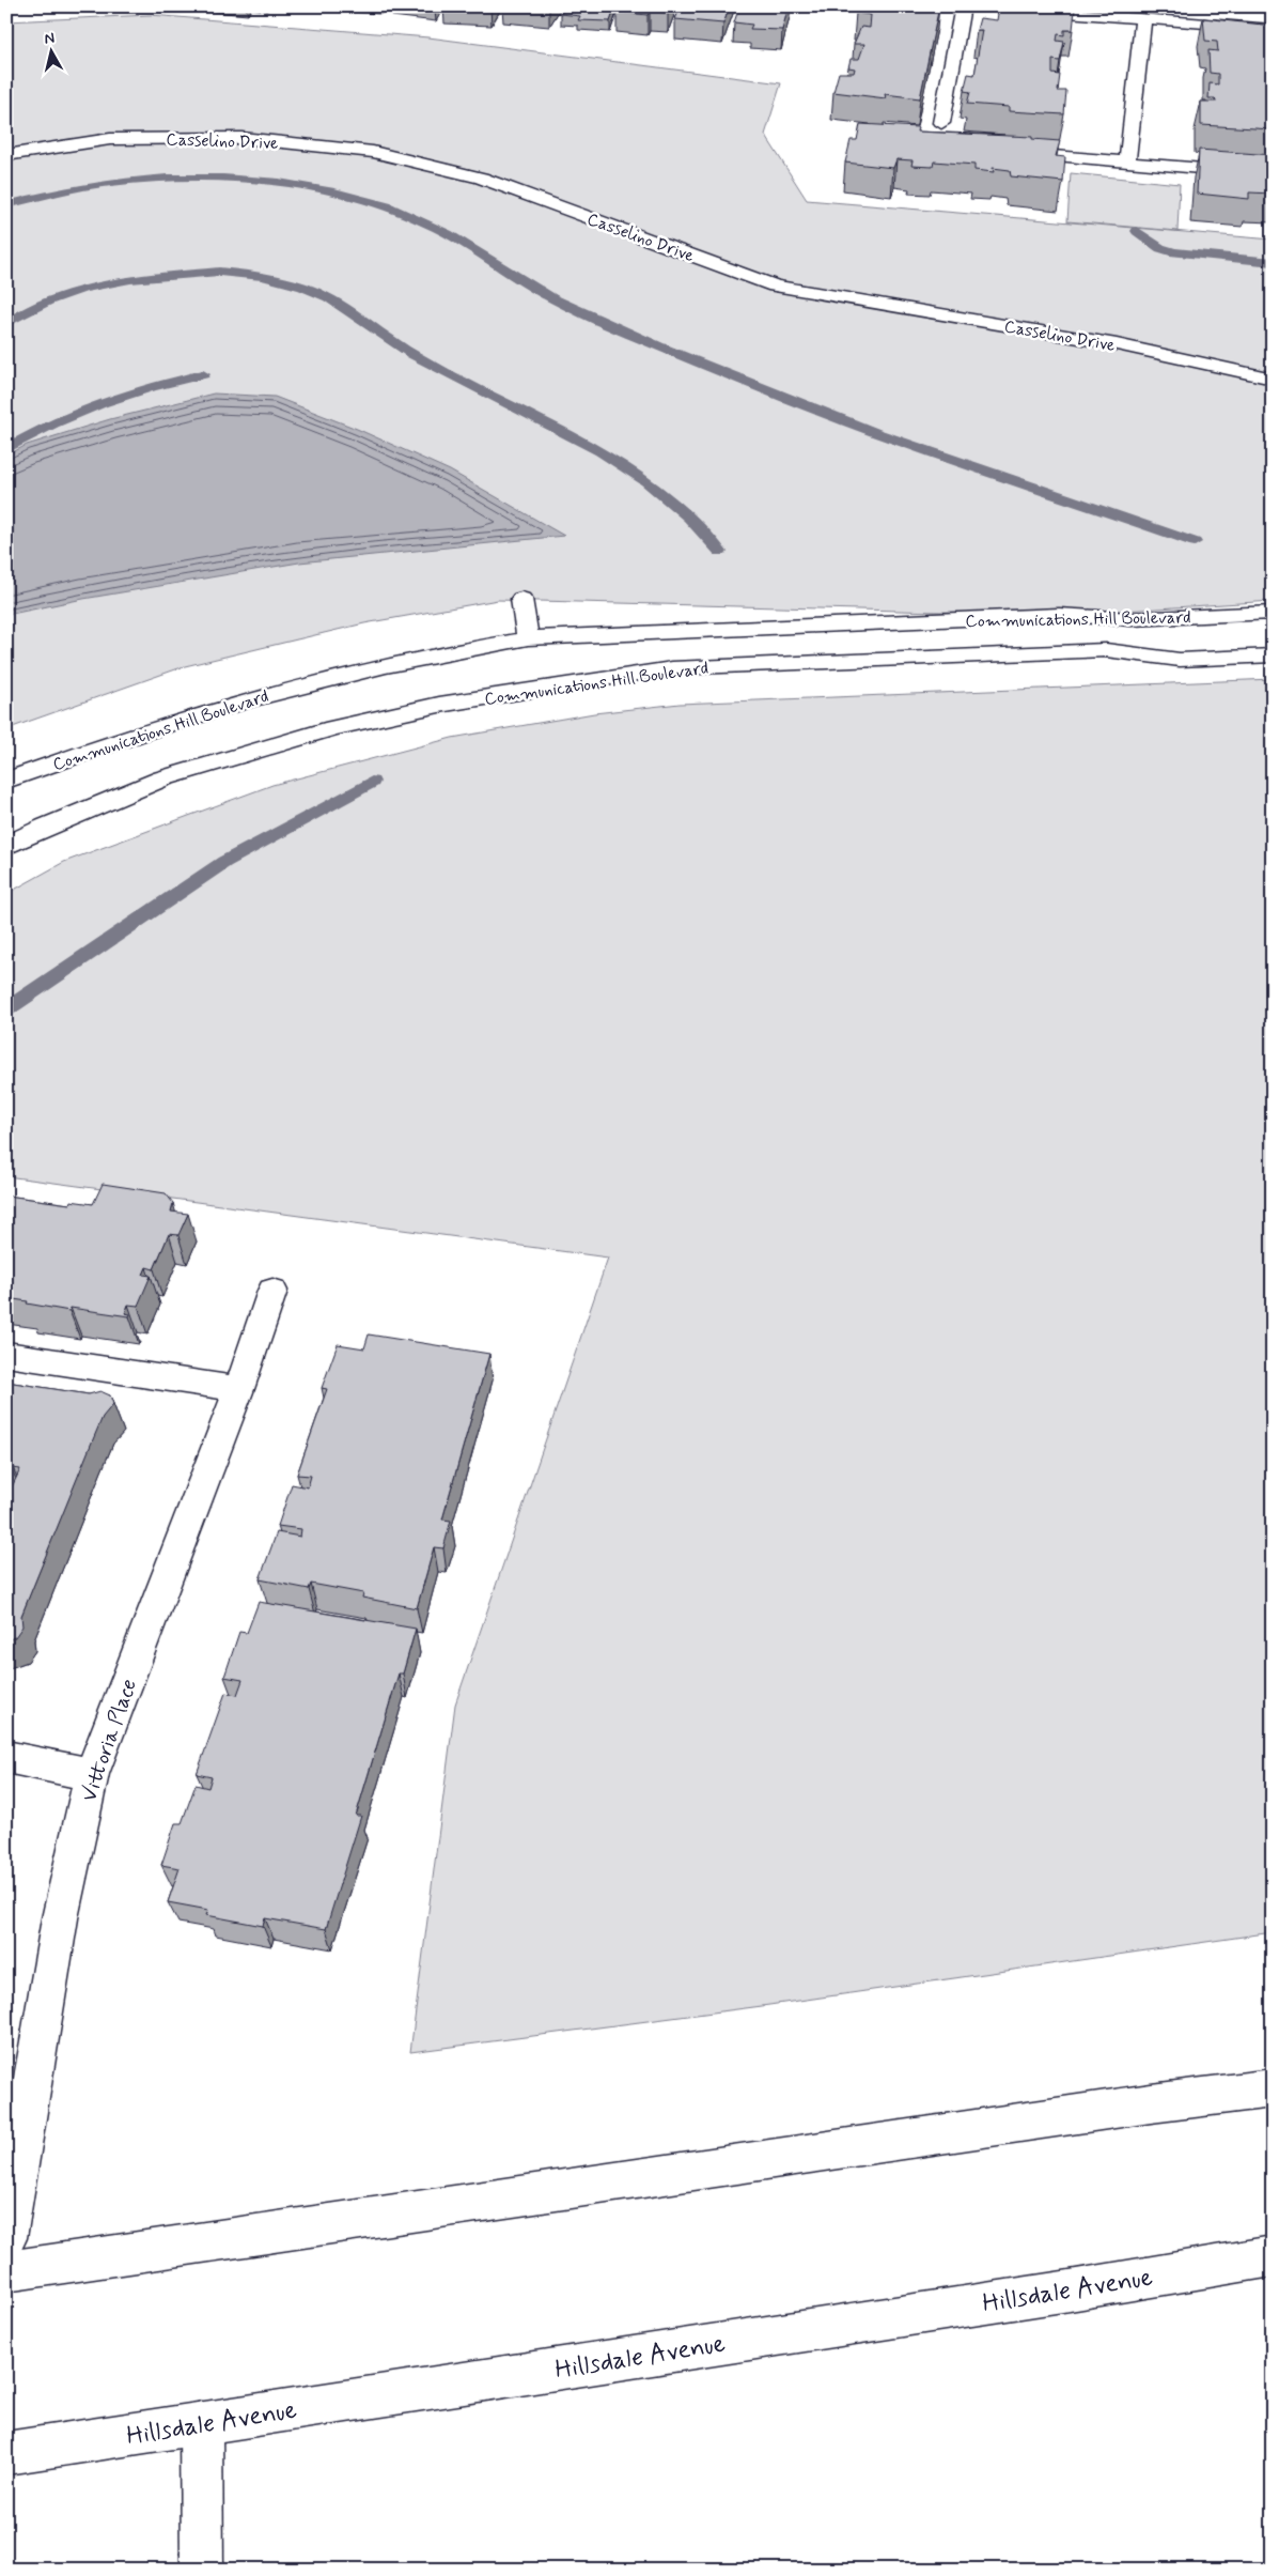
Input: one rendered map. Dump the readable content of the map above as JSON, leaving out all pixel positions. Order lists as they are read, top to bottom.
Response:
{
  "streets": {
    "street": [
      "Casselino Drive",
      "Communications Hill Boulevard",
      "Vittoria Place",
      "Hillsdale Avenue"
    ]
  },
  "north": "top"
}
